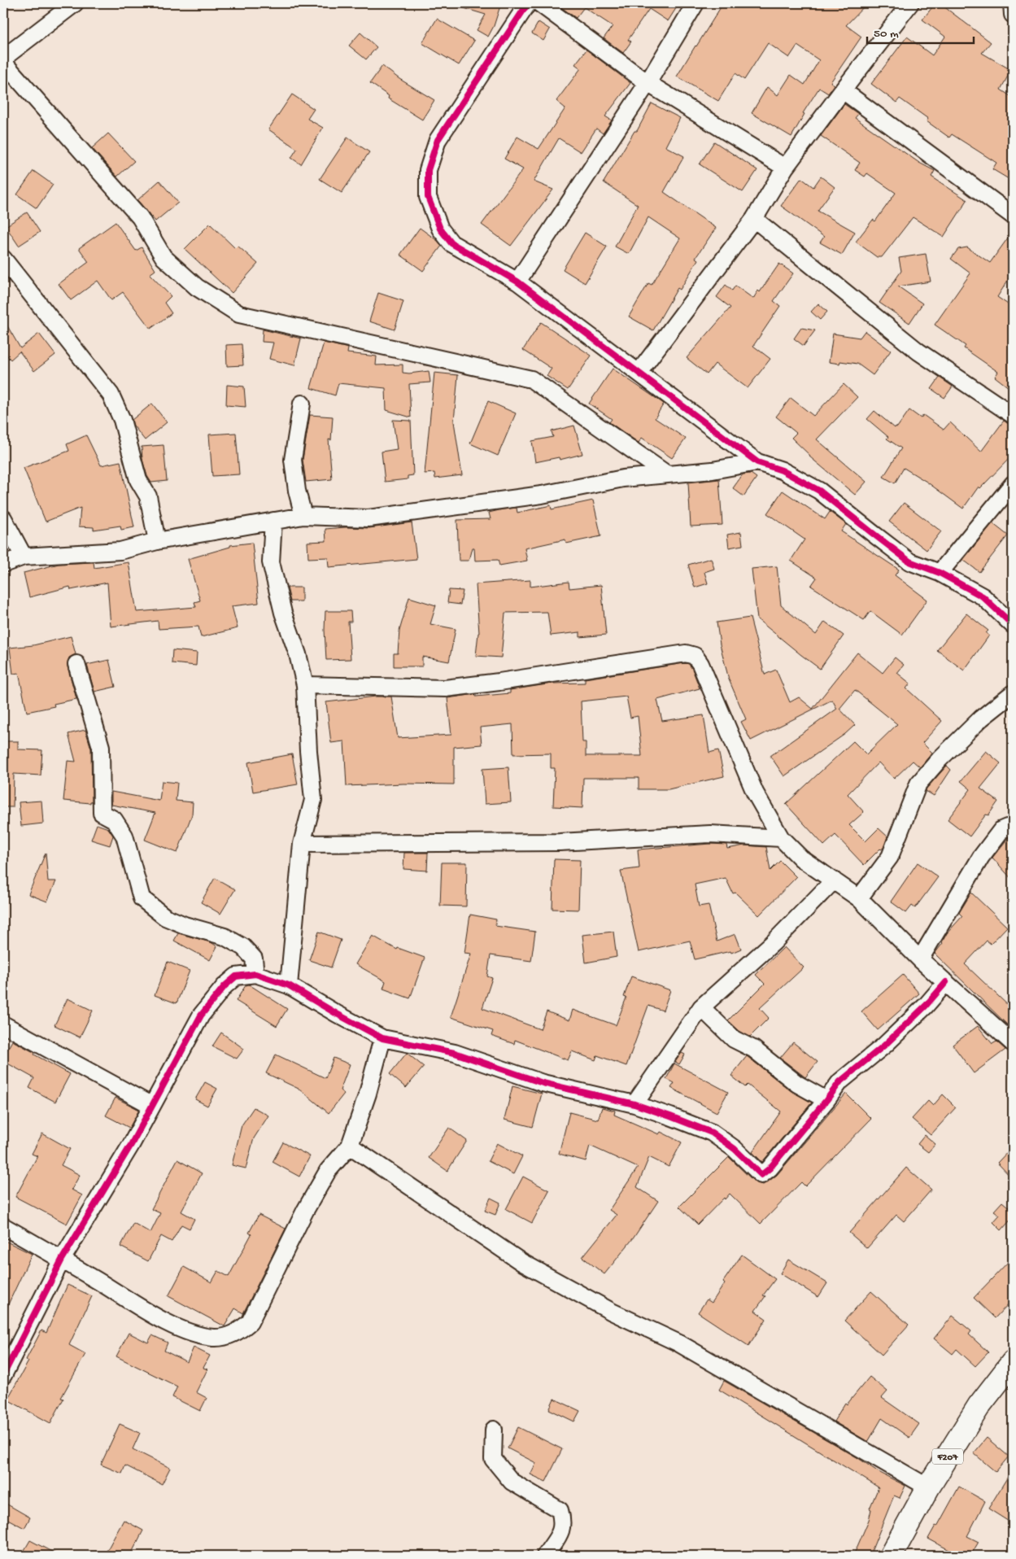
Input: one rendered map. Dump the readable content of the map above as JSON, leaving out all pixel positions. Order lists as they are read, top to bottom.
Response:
{
  "streets": {
    "main road": ["F207"]
  },
  "scale_bar": "50 m"
}
